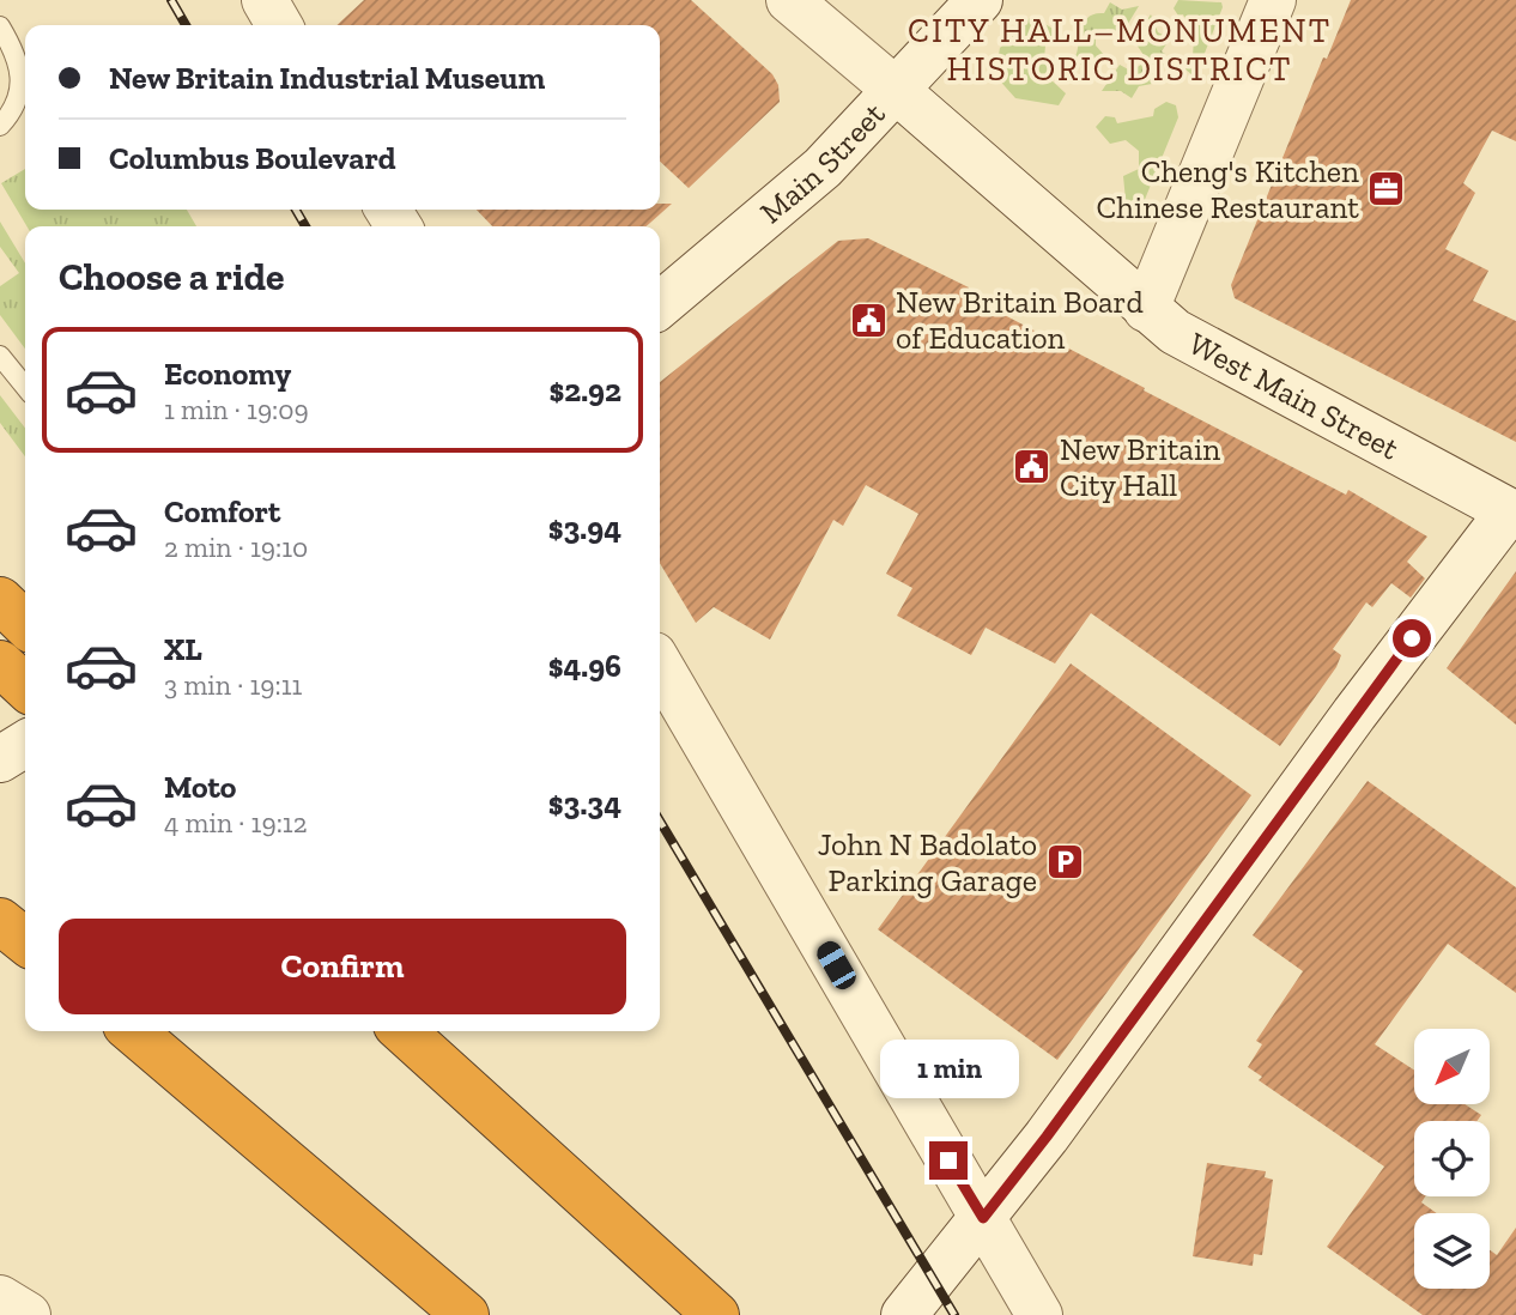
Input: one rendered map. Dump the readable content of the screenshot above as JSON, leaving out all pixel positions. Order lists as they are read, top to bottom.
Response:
{
  "streets": {
    "main road": ["Main Street", "West Main Street"]
  },
  "crossings": [
    ["Main Street", "West Main Street"]
  ],
  "districts": ["CITY HALL–MONUMENT HISTORIC DISTRICT"],
  "places": {
    "office": ["Cheng's Kitchen Chinese Restaurant"],
    "public building": ["New Britain Board of Education", "New Britain City Hall"],
    "parking": ["John N Badolato Parking Garage"]
  },
  "north": "bottom left",
  "page": {
    "banner": ["New Britain Industrial Museum", "Columbus Boulevard"],
    "heading": "Choose a ride",
    "list": [
      {
        "name": "Economy",
        "note": "1 min · 19:09",
        "value": "$2.92"
      },
      {
        "name": "Comfort",
        "note": "2 min · 19:10",
        "value": "$3.94"
      },
      {
        "name": "XL",
        "note": "3 min · 19:11",
        "value": "$4.96"
      },
      {
        "name": "Moto",
        "note": "4 min · 19:12",
        "value": "$3.34"
      }
    ],
    "buttons": "Confirm",
    "bubble": "1 min"
  }
}
